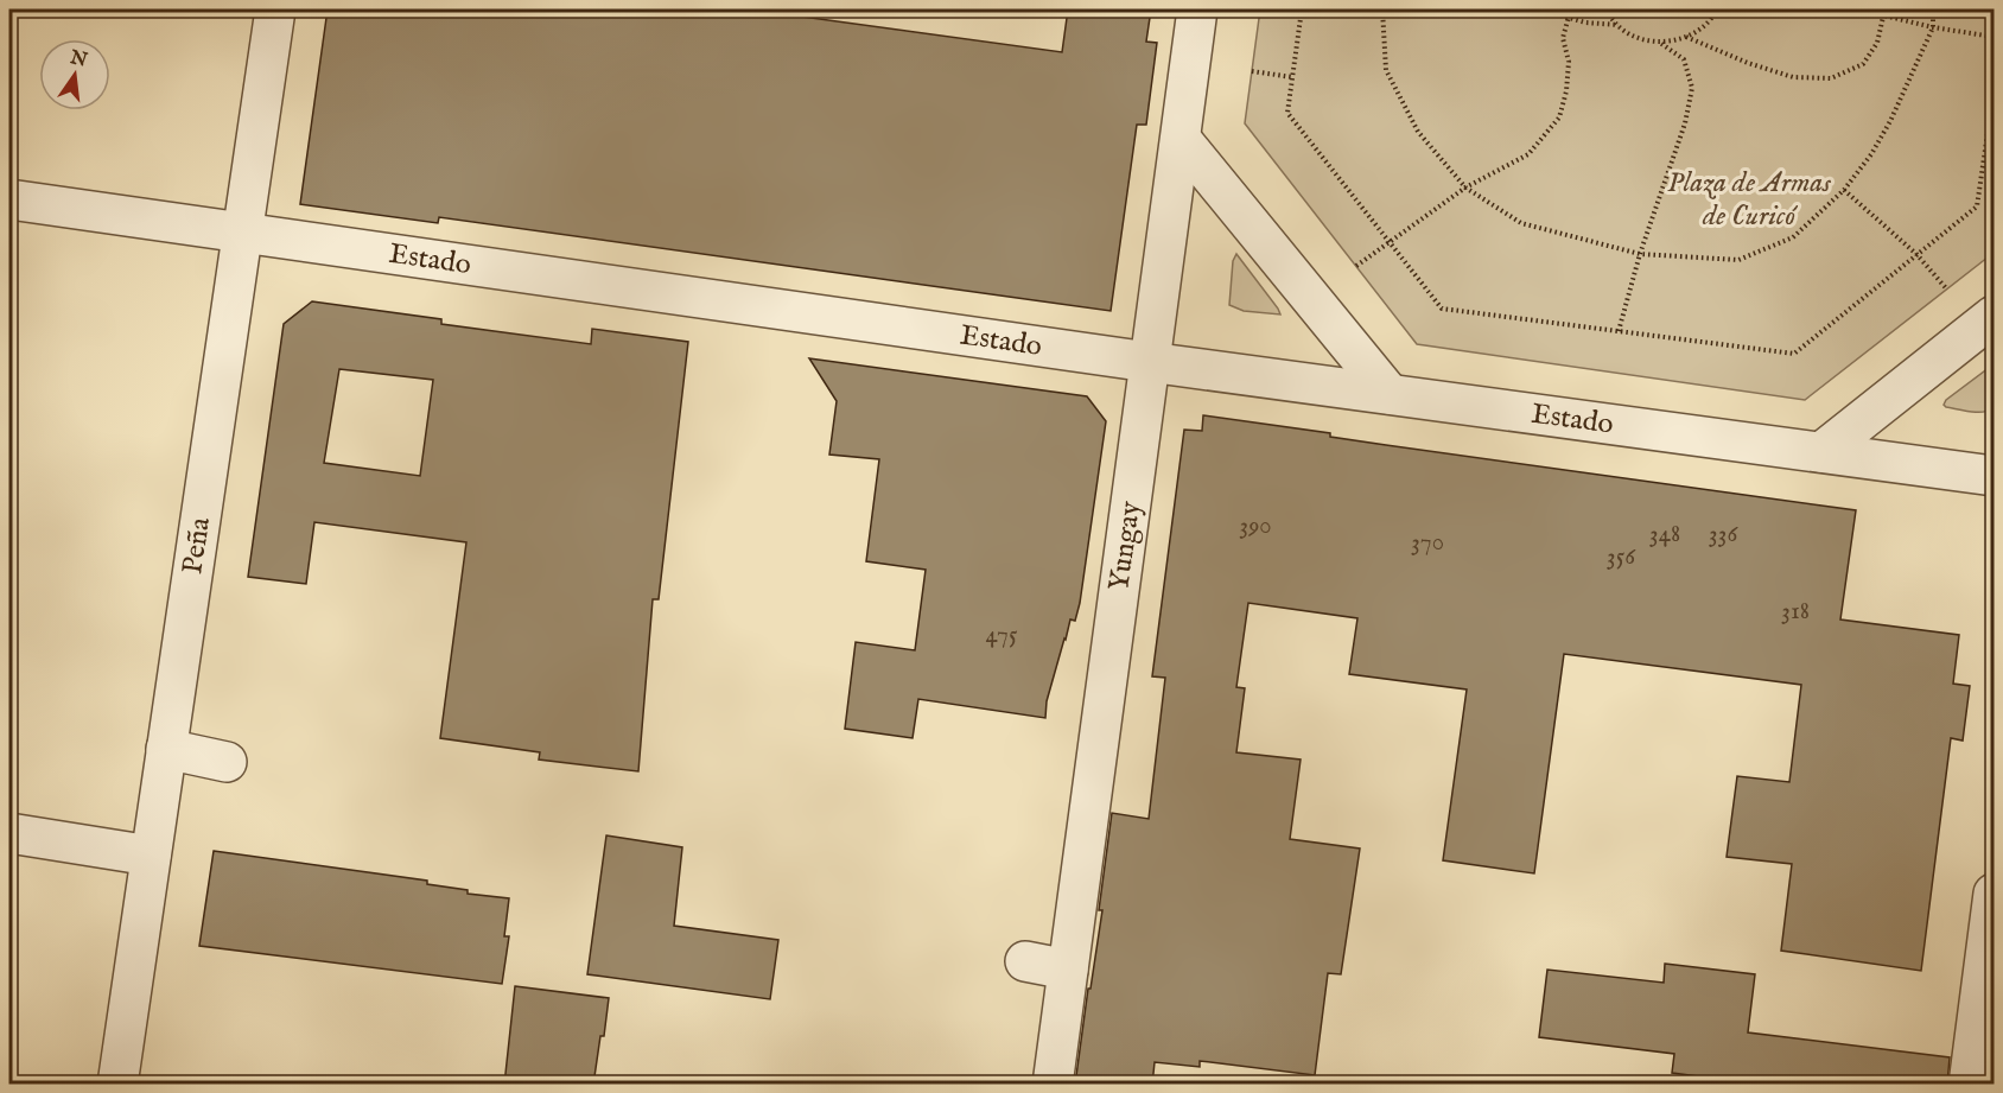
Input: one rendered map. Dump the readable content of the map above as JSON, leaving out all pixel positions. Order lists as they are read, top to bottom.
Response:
{
  "streets": {
    "street": ["Estado", "Peña", "Yungay"]
  },
  "crossings": [
    ["Estado", "Peña"],
    ["Estado", "Yungay"]
  ],
  "parks": ["Plaza de Armas de Curicó"],
  "house_numbers": [
    "390",
    "348",
    "336",
    "370",
    "356",
    "318",
    "475"
  ],
  "north": "top"
}
